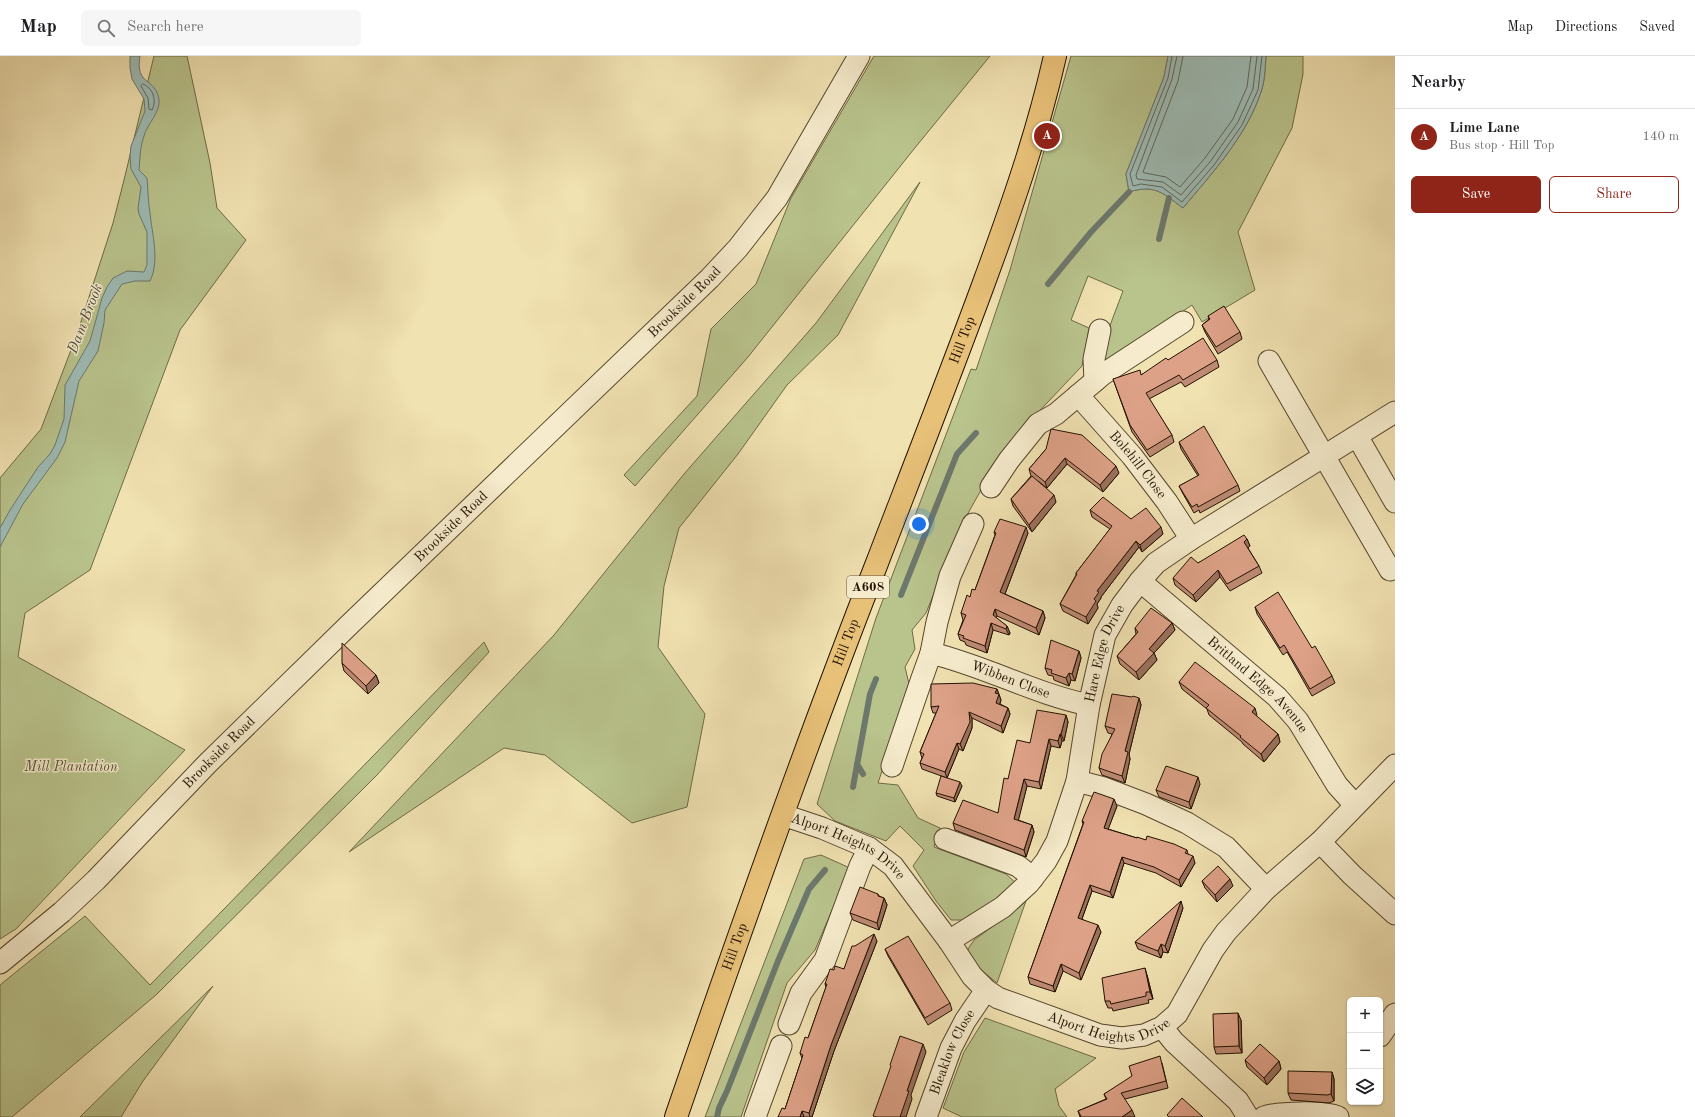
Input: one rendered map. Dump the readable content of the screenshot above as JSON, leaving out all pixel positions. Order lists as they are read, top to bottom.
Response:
{
  "streets": {
    "main road": ["Hill Top", "A608"],
    "street": [
      "Brookside Road",
      "Bolehill Close",
      "Hare Edge Drive",
      "Wibben Close",
      "Britland Edge Avenue",
      "Alport Heights Drive",
      "Bleaklow Close"
    ]
  },
  "crossings": [
    ["Hill Top", "Alport Heights Drive"],
    ["Bolehill Close", "Hare Edge Drive"],
    ["Hare Edge Drive", "Wibben Close"],
    ["Hare Edge Drive", "Britland Edge Avenue"],
    ["Hare Edge Drive", "Alport Heights Drive"],
    ["Britland Edge Avenue", "Alport Heights Drive"],
    ["Alport Heights Drive", "Bleaklow Close"]
  ],
  "water": ["Dam Brook"],
  "parks": ["Mill Plantation"],
  "page": {
    "header": "Map",
    "search": "Search here",
    "nav": ["Map", "Directions", "Saved"],
    "heading": "Nearby",
    "list": [
      {
        "mark": "A",
        "name": "Lime Lane",
        "note": "Bus stop · Hill Top",
        "value": "140 m"
      }
    ],
    "pins": "A",
    "buttons": ["Save", "Share"],
    "map_buttons": ["+", "−"]
  }
}
